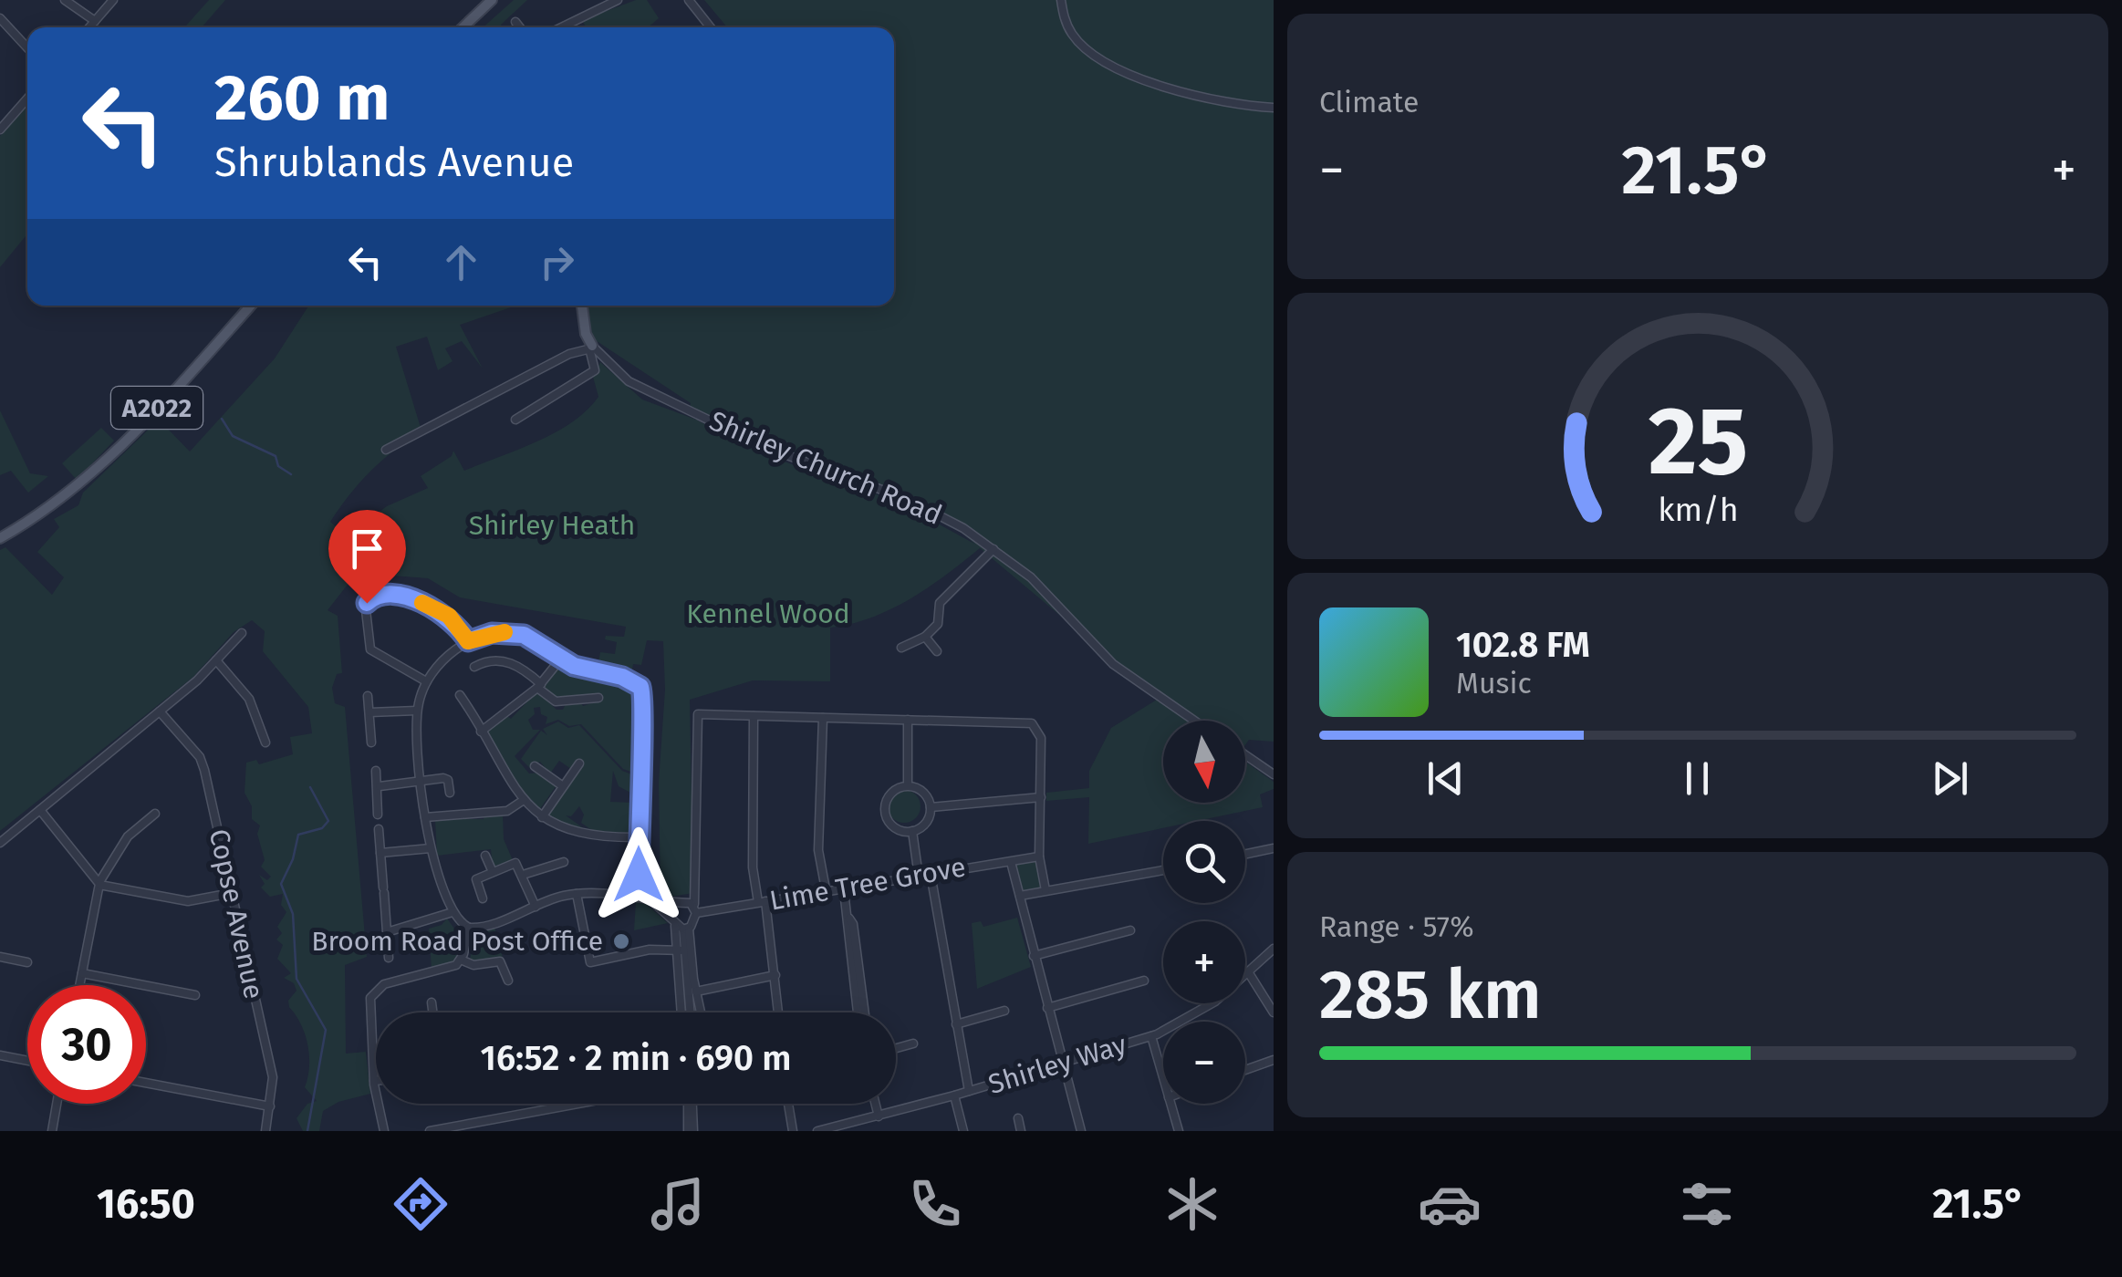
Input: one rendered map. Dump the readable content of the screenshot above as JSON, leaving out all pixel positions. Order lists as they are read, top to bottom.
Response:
{
  "streets": {
    "main road": ["A2022"],
    "street": [
      "Shirley Church Road",
      "Lime Tree Grove",
      "Copse Avenue",
      "Shirley Way"
    ]
  },
  "parks": ["Shirley Heath", "Kennel Wood"],
  "places": ["Broom Road Post Office"],
  "north": "bottom",
  "page": {
    "tile": [
      "Climate",
      ["Range · 57%", "285 km"]
    ],
    "turn": ["260 m", "Shrublands Avenue"],
    "heat": ["−", "21.5°", "+"],
    "song": ["102.8 FM", "Music"],
    "map_buttons": ["+", "−"],
    "limit": "30",
    "trip": "16:52 · 2 min · 690 m",
    "tabs": ["16:50", "21.5°"],
    "gauge": ["25", "km/h"]
  }
}
